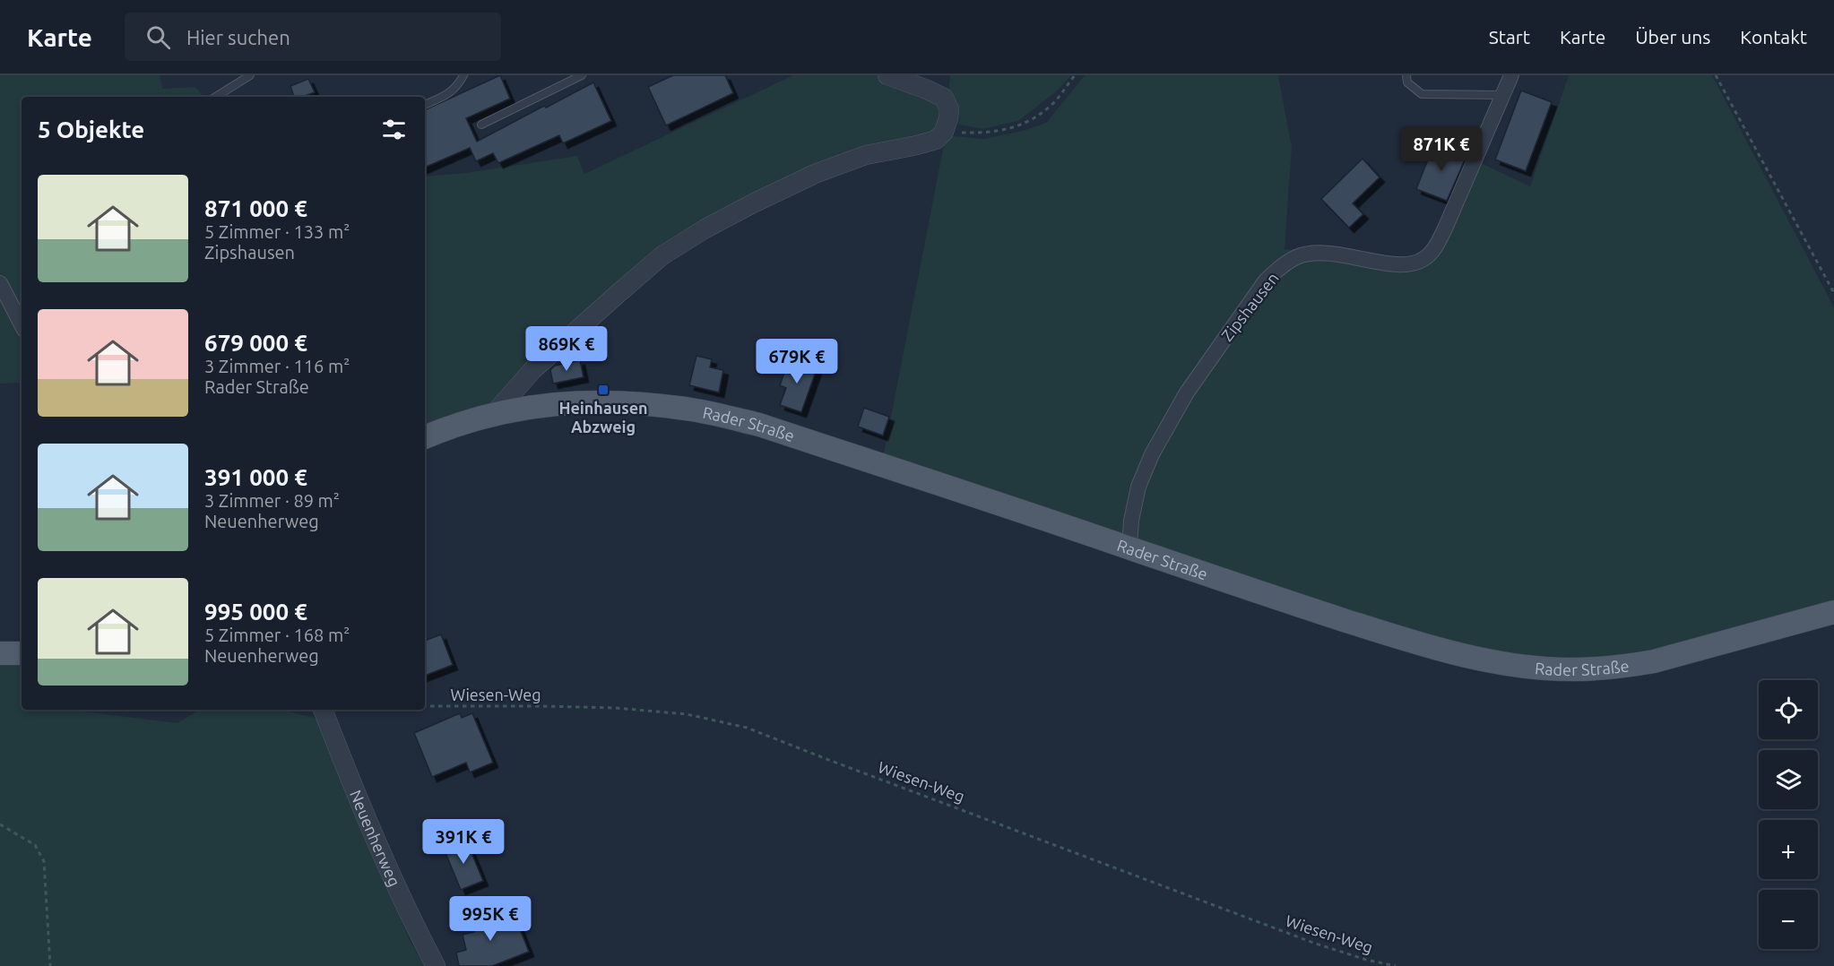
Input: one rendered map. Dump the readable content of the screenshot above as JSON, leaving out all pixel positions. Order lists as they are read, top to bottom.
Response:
{
  "streets": {
    "main road": ["Rader Straße"],
    "street": ["Zipshausen", "Neuenherweg"],
    "path": ["Wiesen-Weg"]
  },
  "crossings": [
    ["Zipshausen", "Rader Straße"]
  ],
  "places": {
    "transit": ["Heinhausen Abzweig"]
  },
  "page": {
    "header": "Karte",
    "search": "Hier suchen",
    "nav": [
      "Start",
      "Karte",
      "Über uns",
      "Kontakt"
    ],
    "heading": "5 Objekte",
    "price": [
      "871K €",
      "869K €",
      "679K €",
      "391K €",
      "995K €"
    ],
    "list": [
      {
        "name": "871 000 €",
        "note": "5 Zimmer · 133 m² · Zipshausen"
      },
      {
        "name": "679 000 €",
        "note": "3 Zimmer · 116 m² · Rader Straße"
      },
      {
        "name": "391 000 €",
        "note": "3 Zimmer · 89 m² · Neuenherweg"
      },
      {
        "name": "995 000 €",
        "note": "5 Zimmer · 168 m² · Neuenherweg"
      }
    ],
    "map_buttons": ["+", "−"]
  }
}
